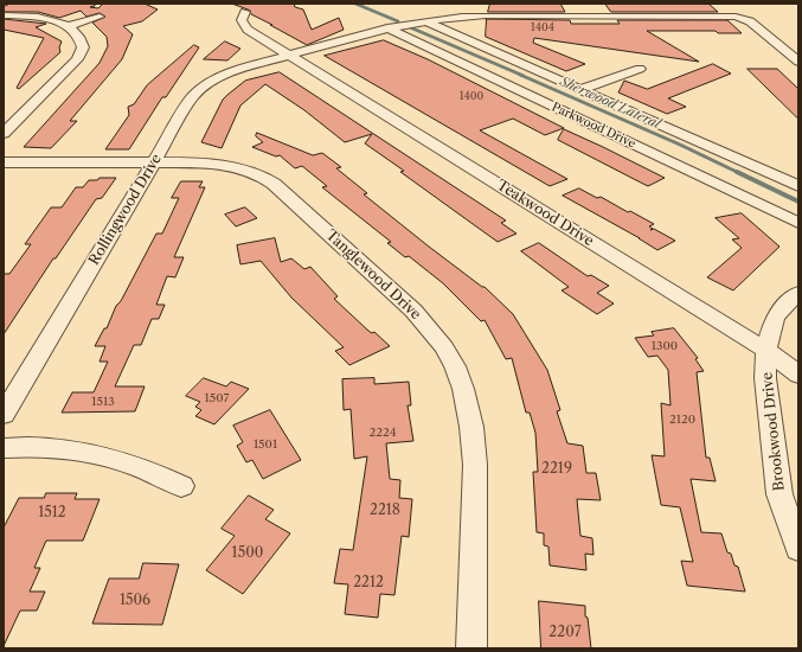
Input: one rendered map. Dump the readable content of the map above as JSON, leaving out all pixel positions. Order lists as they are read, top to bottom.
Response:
{
  "streets": {
    "street": [
      "Parkwood Drive",
      "Rollingwood Drive",
      "Teakwood Drive",
      "Tanglewood Drive",
      "Brookwood Drive"
    ]
  },
  "crossings": [
    ["Parkwood Drive", "Rollingwood Drive"],
    ["Rollingwood Drive", "Teakwood Drive"],
    ["Rollingwood Drive", "Tanglewood Drive"],
    ["Teakwood Drive", "Brookwood Drive"]
  ],
  "water": ["Sherwood Lateral"],
  "house_numbers": [
    "1404",
    "1400",
    "1300",
    "1507",
    "1513",
    "2120",
    "2224",
    "1501",
    "2219",
    "2218",
    "1512",
    "1500",
    "2212",
    "1506",
    "2207"
  ]
}
